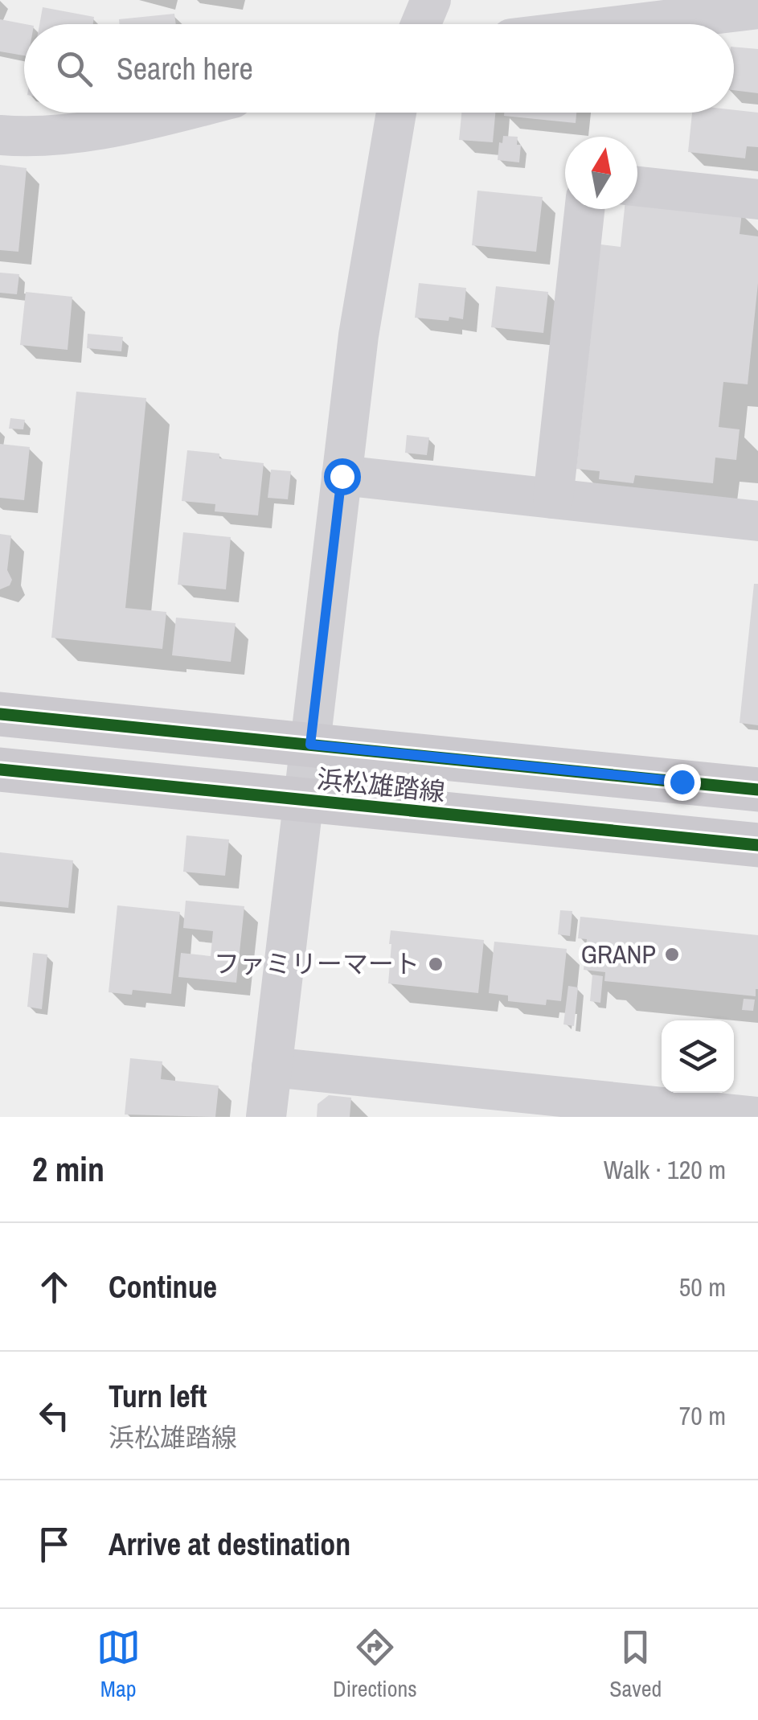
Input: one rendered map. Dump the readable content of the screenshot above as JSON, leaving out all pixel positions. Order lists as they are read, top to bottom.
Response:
{
  "streets": {
    "main road": ["浜松雄踏線"]
  },
  "places": ["GRANP", "ファミリーマート"],
  "north": "top",
  "page": {
    "search": "Search here",
    "heading": ["2 min", "Walk · 120 m"],
    "list": [
      ["Continue", "50 m"],
      ["Turn left", "浜松雄踏線", "70 m"],
      "Arrive at destination"
    ],
    "nav": ["Map", "Directions", "Saved"]
  }
}
